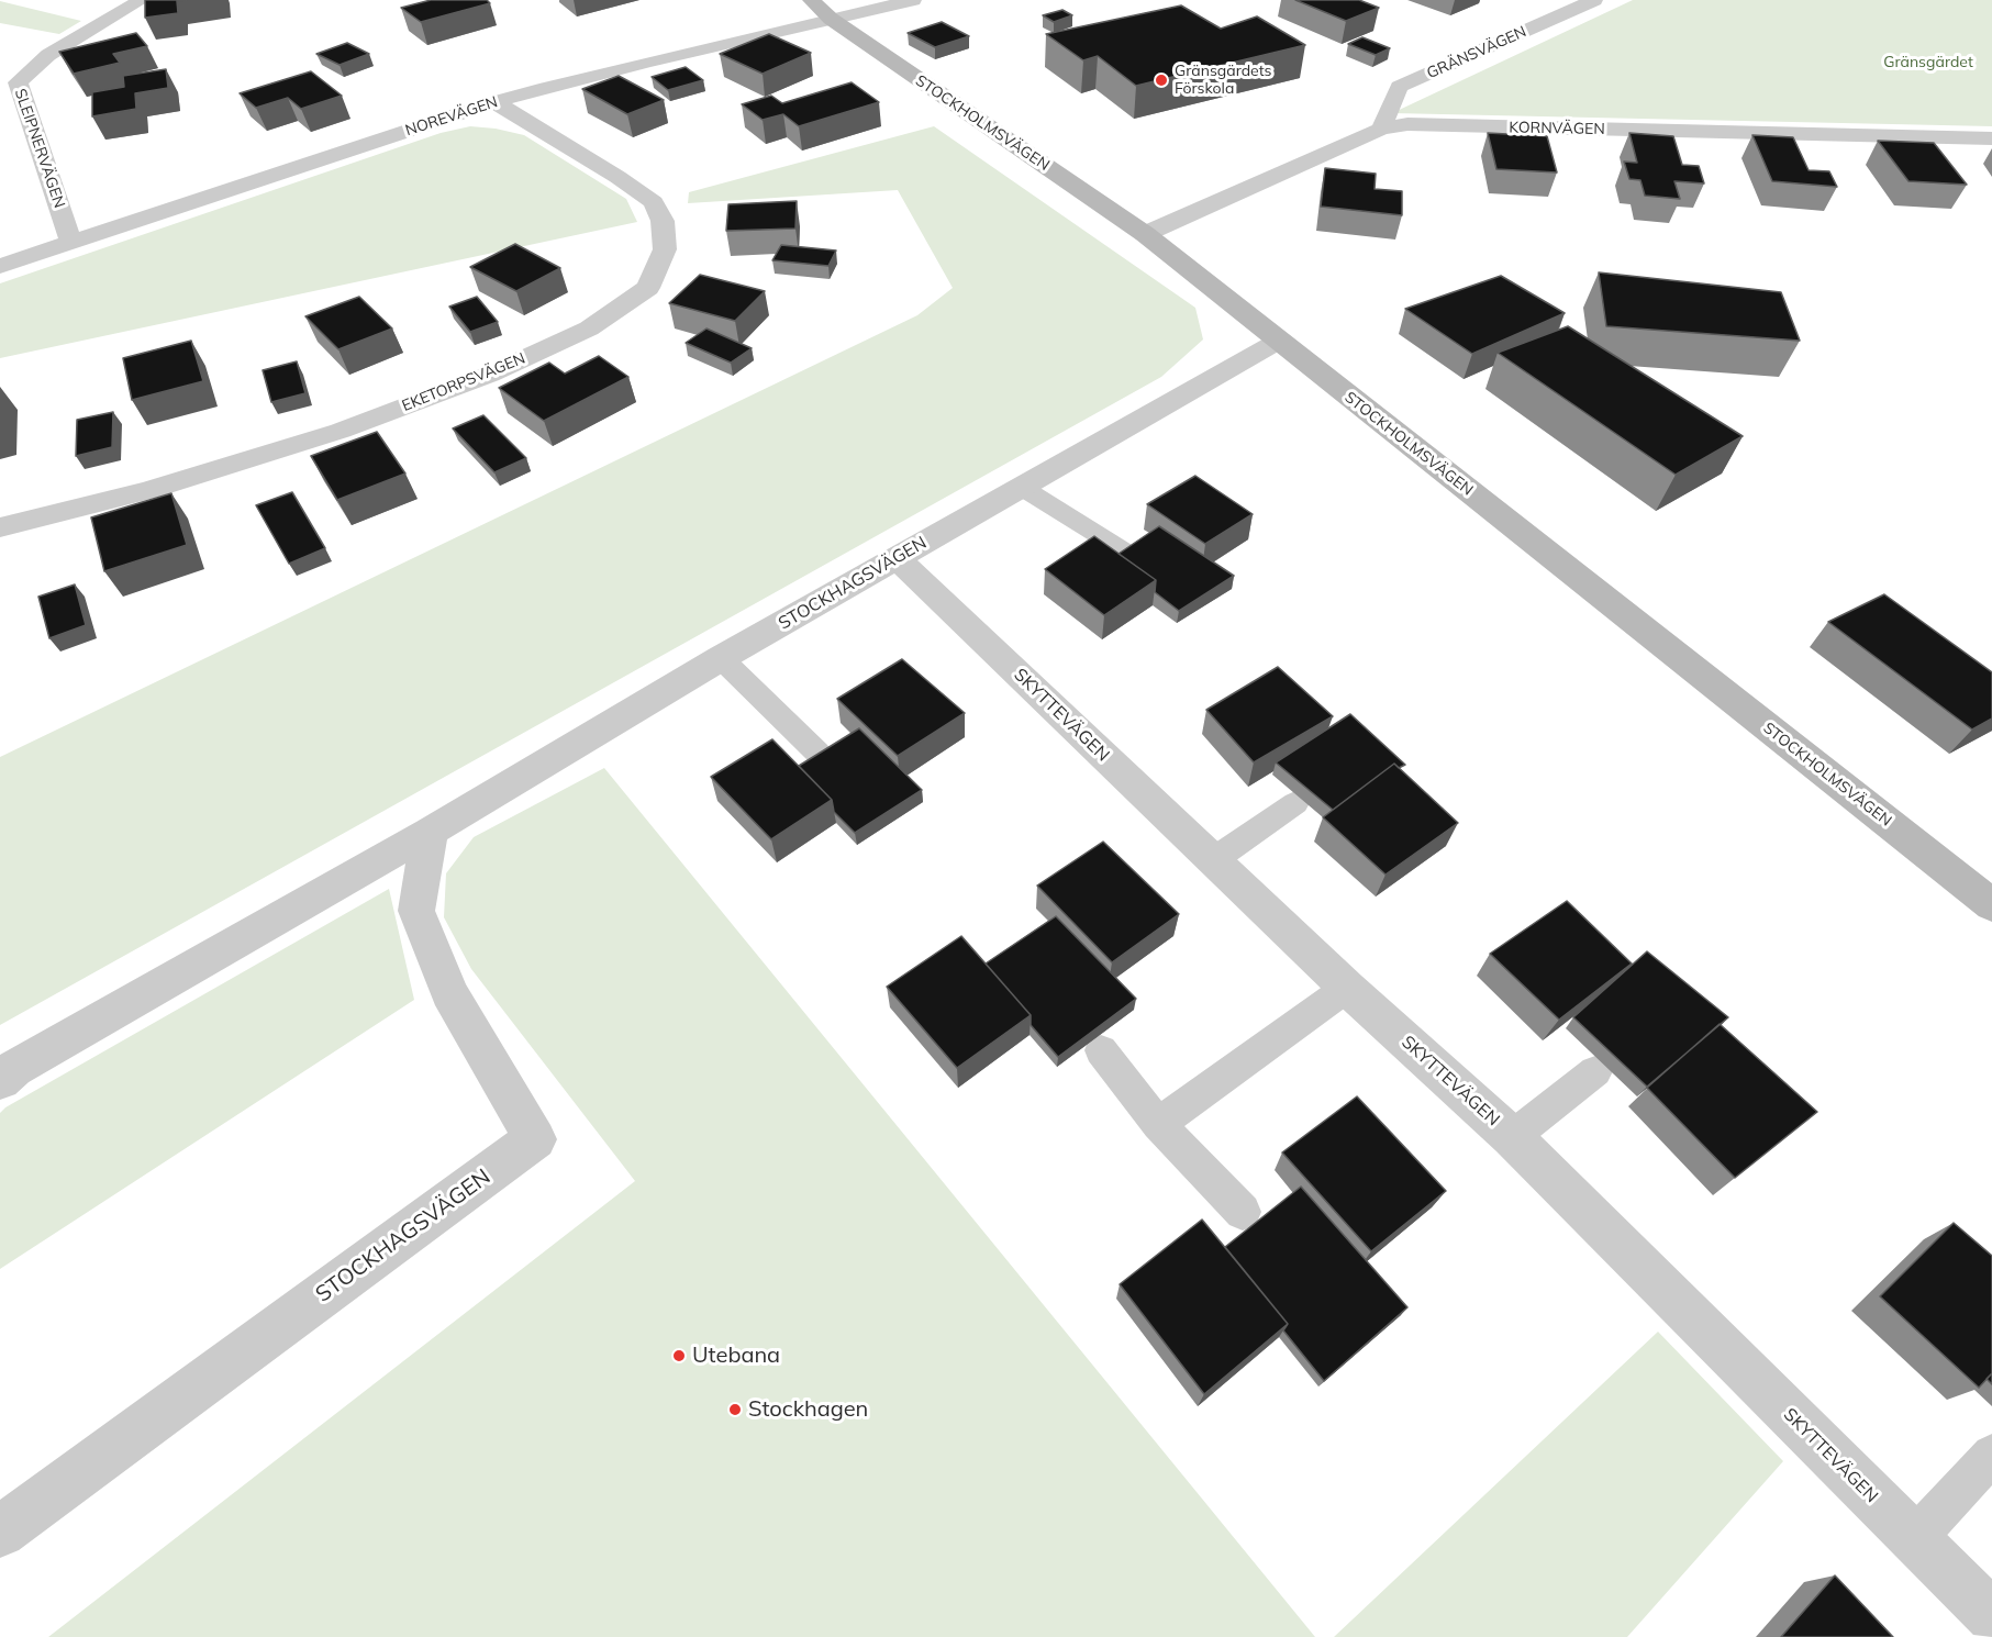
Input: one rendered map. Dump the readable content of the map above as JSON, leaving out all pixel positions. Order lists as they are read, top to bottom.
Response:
{
  "streets": {
    "street": [
      "GRÄNSVÄGEN",
      "NOREVÄGEN",
      "STOCKHOLMSVÄGEN",
      "KORNVÄGEN",
      "SLEIPNERVÄGEN",
      "EKETORPSVÄGEN",
      "STOCKHAGSVÄGEN",
      "SKYTTEVÄGEN"
    ]
  },
  "crossings": [
    ["GRÄNSVÄGEN", "KORNVÄGEN"],
    ["NOREVÄGEN", "STOCKHOLMSVÄGEN"],
    ["NOREVÄGEN", "SLEIPNERVÄGEN"],
    ["NOREVÄGEN", "EKETORPSVÄGEN"],
    ["STOCKHOLMSVÄGEN", "KORNVÄGEN"],
    ["STOCKHOLMSVÄGEN", "STOCKHAGSVÄGEN"],
    ["STOCKHAGSVÄGEN", "SKYTTEVÄGEN"]
  ],
  "parks": ["Gränsgärdet"],
  "places": ["Gränsgärdets Förskola", "Utebana", "Stockhagen"]
}
